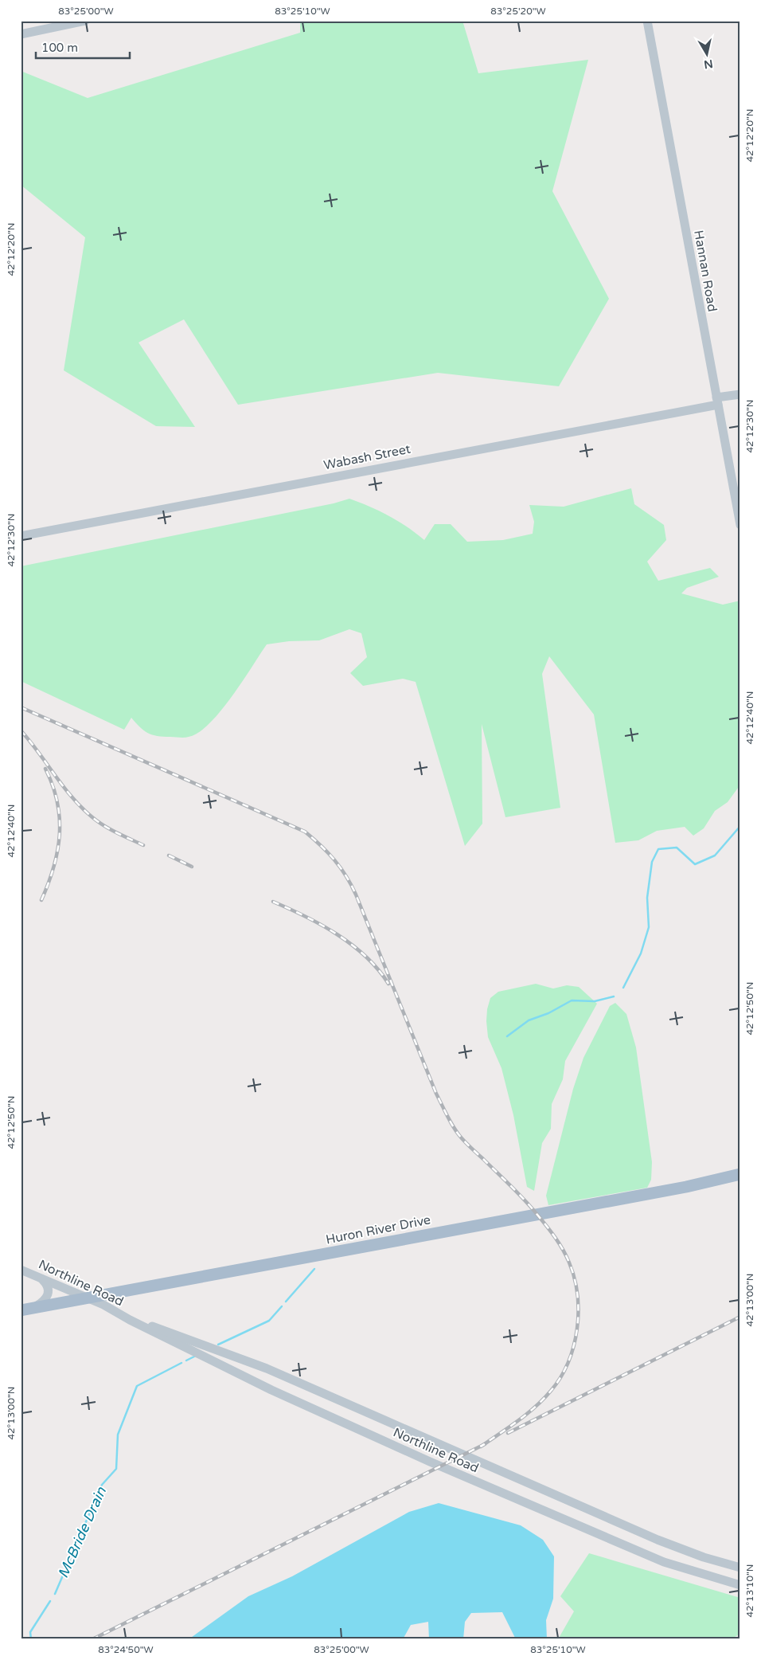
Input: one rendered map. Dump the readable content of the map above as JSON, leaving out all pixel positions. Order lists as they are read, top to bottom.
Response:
{
  "streets": {
    "main road": ["Huron River Drive"],
    "street": ["Hannan Road", "Wabash Street", "Northline Road"]
  },
  "crossings": [
    ["Hannan Road", "Wabash Street"],
    ["Huron River Drive", "Northline Road"]
  ],
  "water": ["McBride Drain"],
  "scale_bar": "100 m",
  "north": "bottom",
  "coordinates": [
    "83°25'00\"W",
    "83°25'10\"W",
    "83°25'20\"W",
    "42°12'20\"N",
    "42°12'30\"N",
    "42°12'40\"N",
    "42°12'50\"N",
    "42°13'00\"N",
    "42°13'10\"N",
    "83°24'50\"W"
  ]
}
